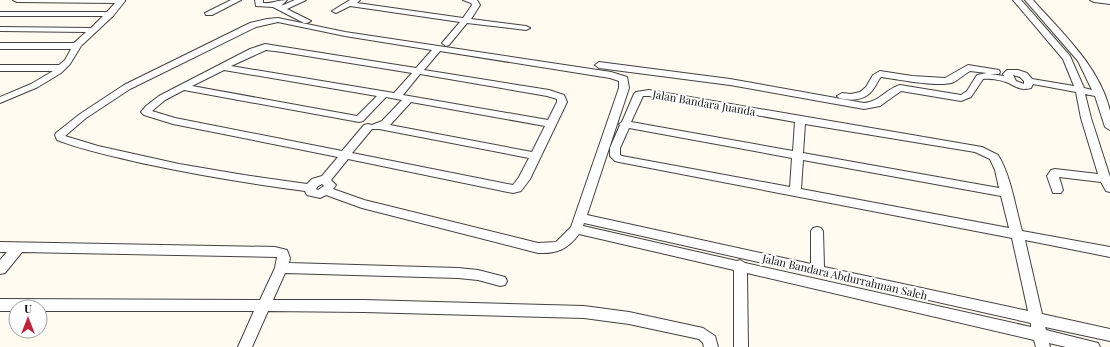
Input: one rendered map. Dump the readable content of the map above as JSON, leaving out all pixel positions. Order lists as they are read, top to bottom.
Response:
{
  "streets": {
    "street": ["Jalan Bandara Juanda", "Jalan Bandara Abdurrahman Saleh"]
  },
  "crossings": [
    ["Jalan Bandara Juanda", "Jalan Bandara Abdurrahman Saleh"]
  ],
  "north": "top"
}
